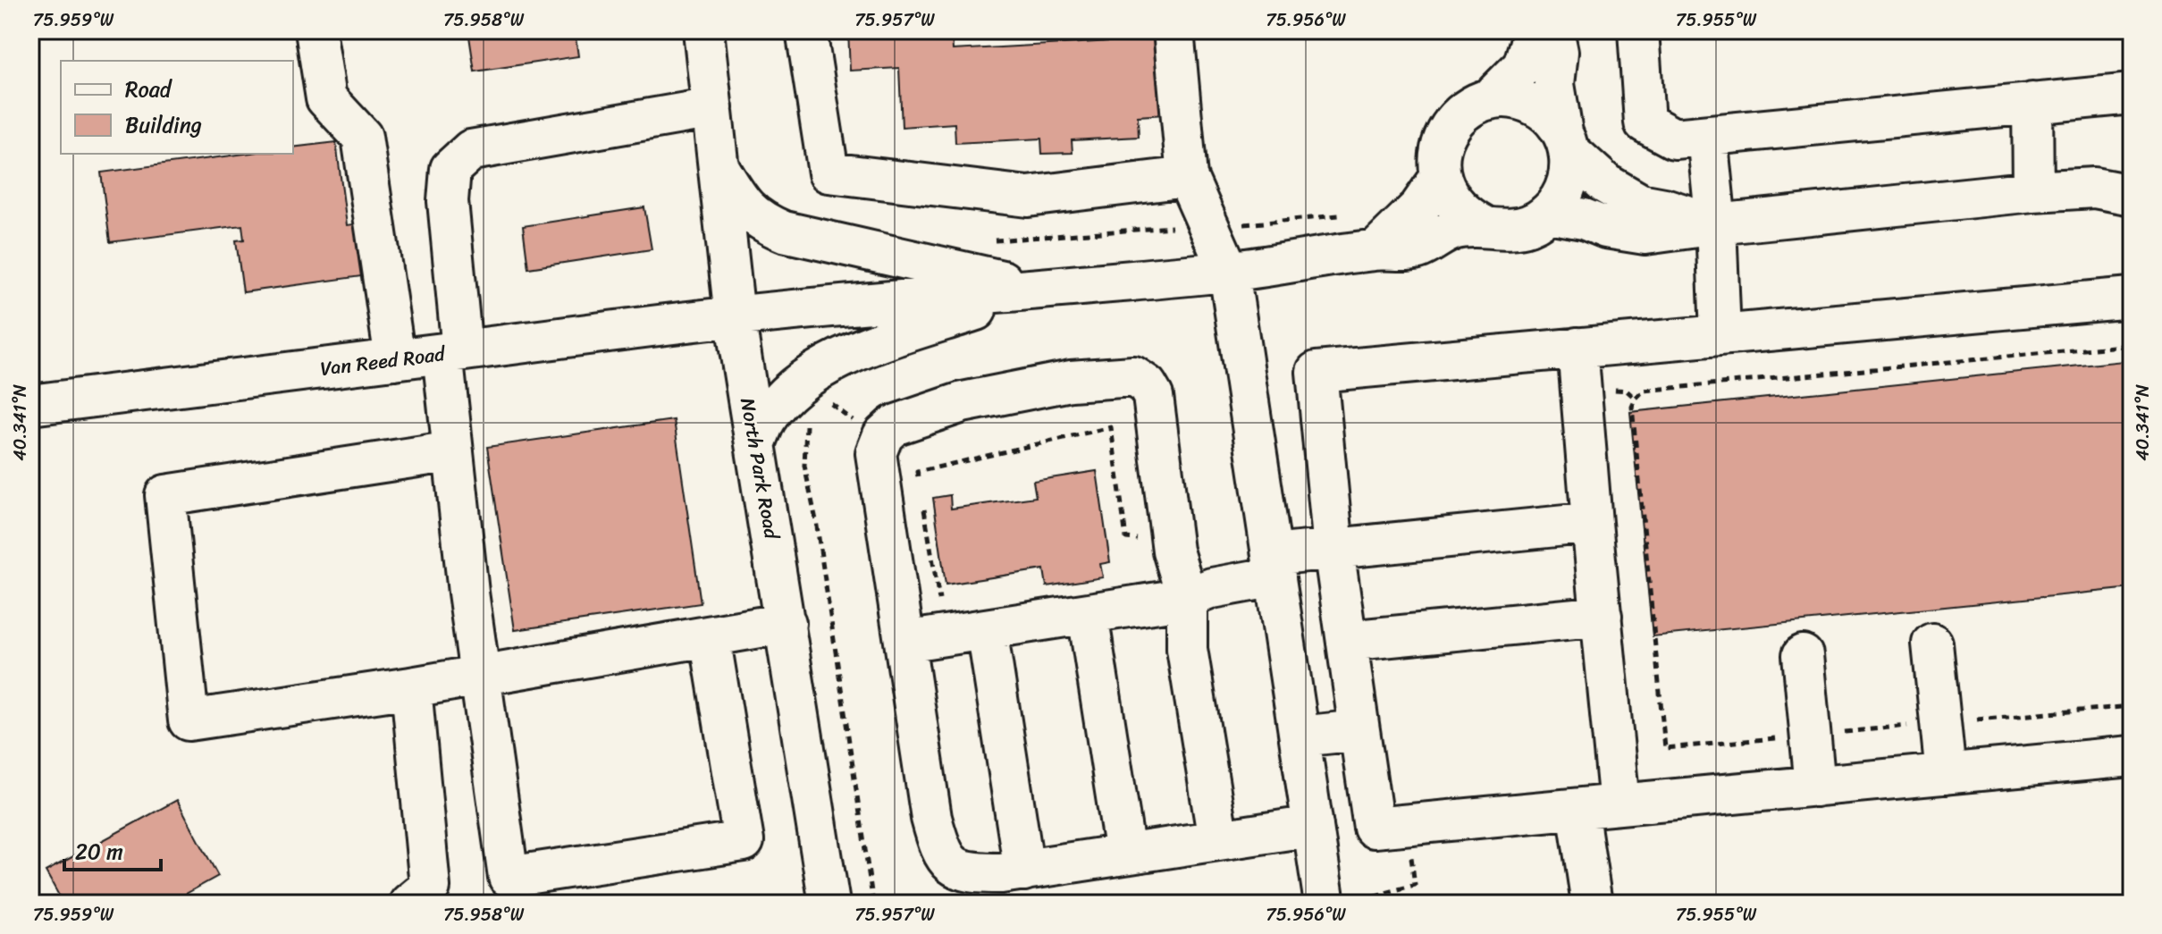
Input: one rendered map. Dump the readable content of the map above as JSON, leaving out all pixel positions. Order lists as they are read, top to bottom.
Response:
{
  "streets": {
    "street": ["Van Reed Road", "North Park Road"]
  },
  "crossings": [
    ["Van Reed Road", "North Park Road"]
  ],
  "legend": ["Road", "Building"],
  "scale_bar": "20 m",
  "coordinates": [
    "75.959°W",
    "75.958°W",
    "75.957°W",
    "75.956°W",
    "75.955°W",
    "40.341°N"
  ]
}
